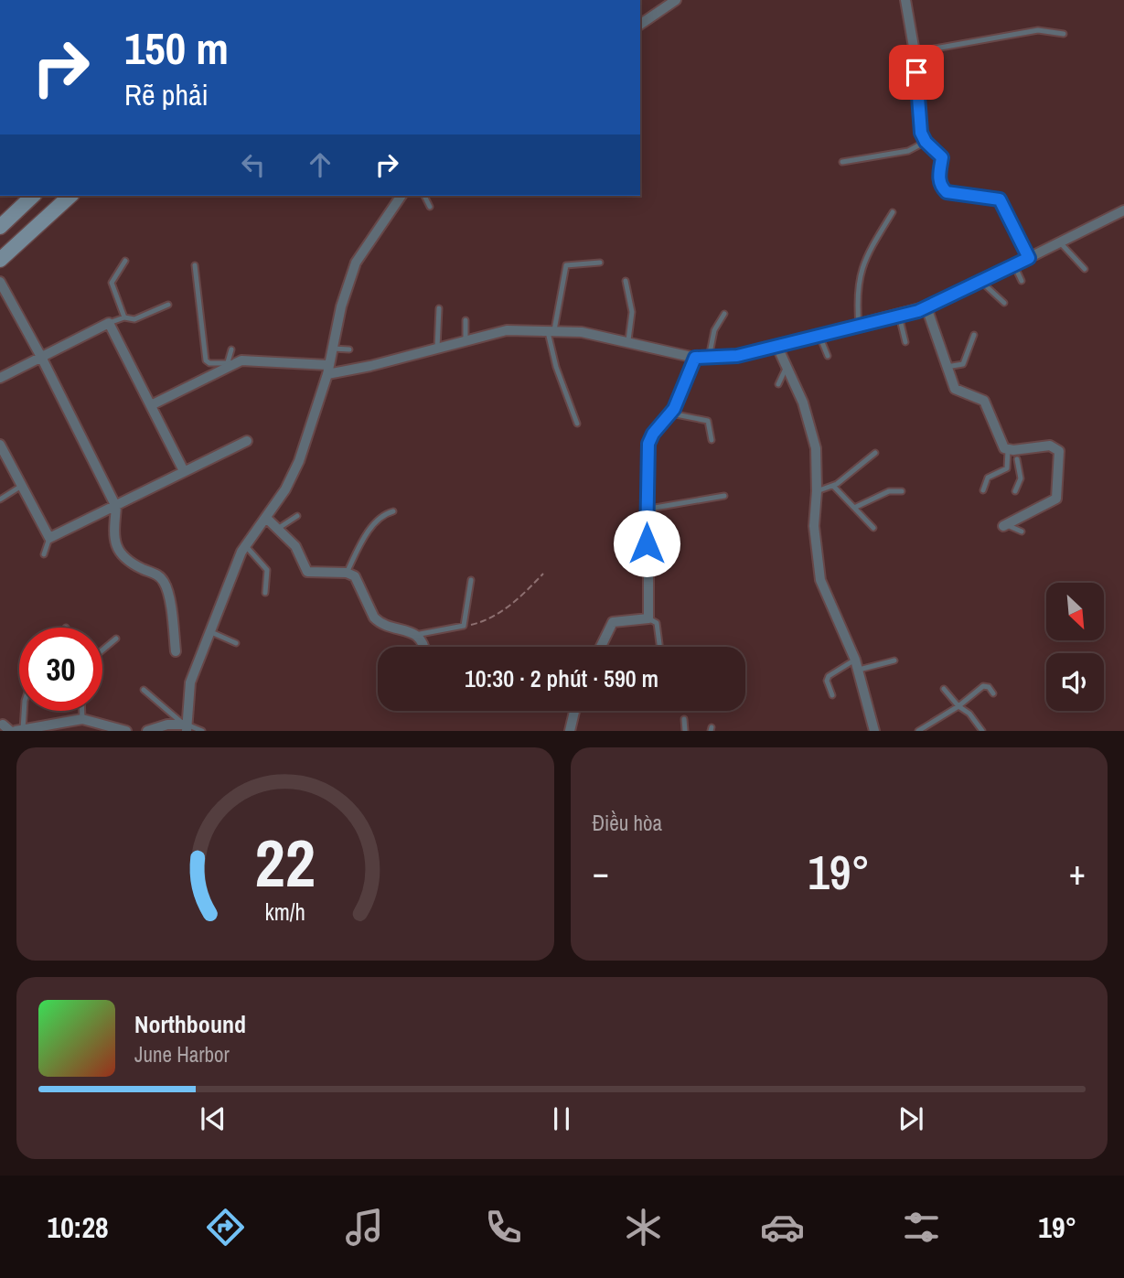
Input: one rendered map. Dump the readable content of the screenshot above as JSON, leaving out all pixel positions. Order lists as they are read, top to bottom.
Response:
{
  "north": "bottom right",
  "page": {
    "turn": ["150 m", "Rẽ phải"],
    "limit": "30",
    "trip": "10:30 · 2 phút · 590 m",
    "tile": "Điều hòa",
    "heat": ["−", "19°", "+"],
    "song": ["Northbound", "June Harbor"],
    "tabs": ["10:28", "19°"],
    "gauge": ["22", "km/h"]
  }
}
